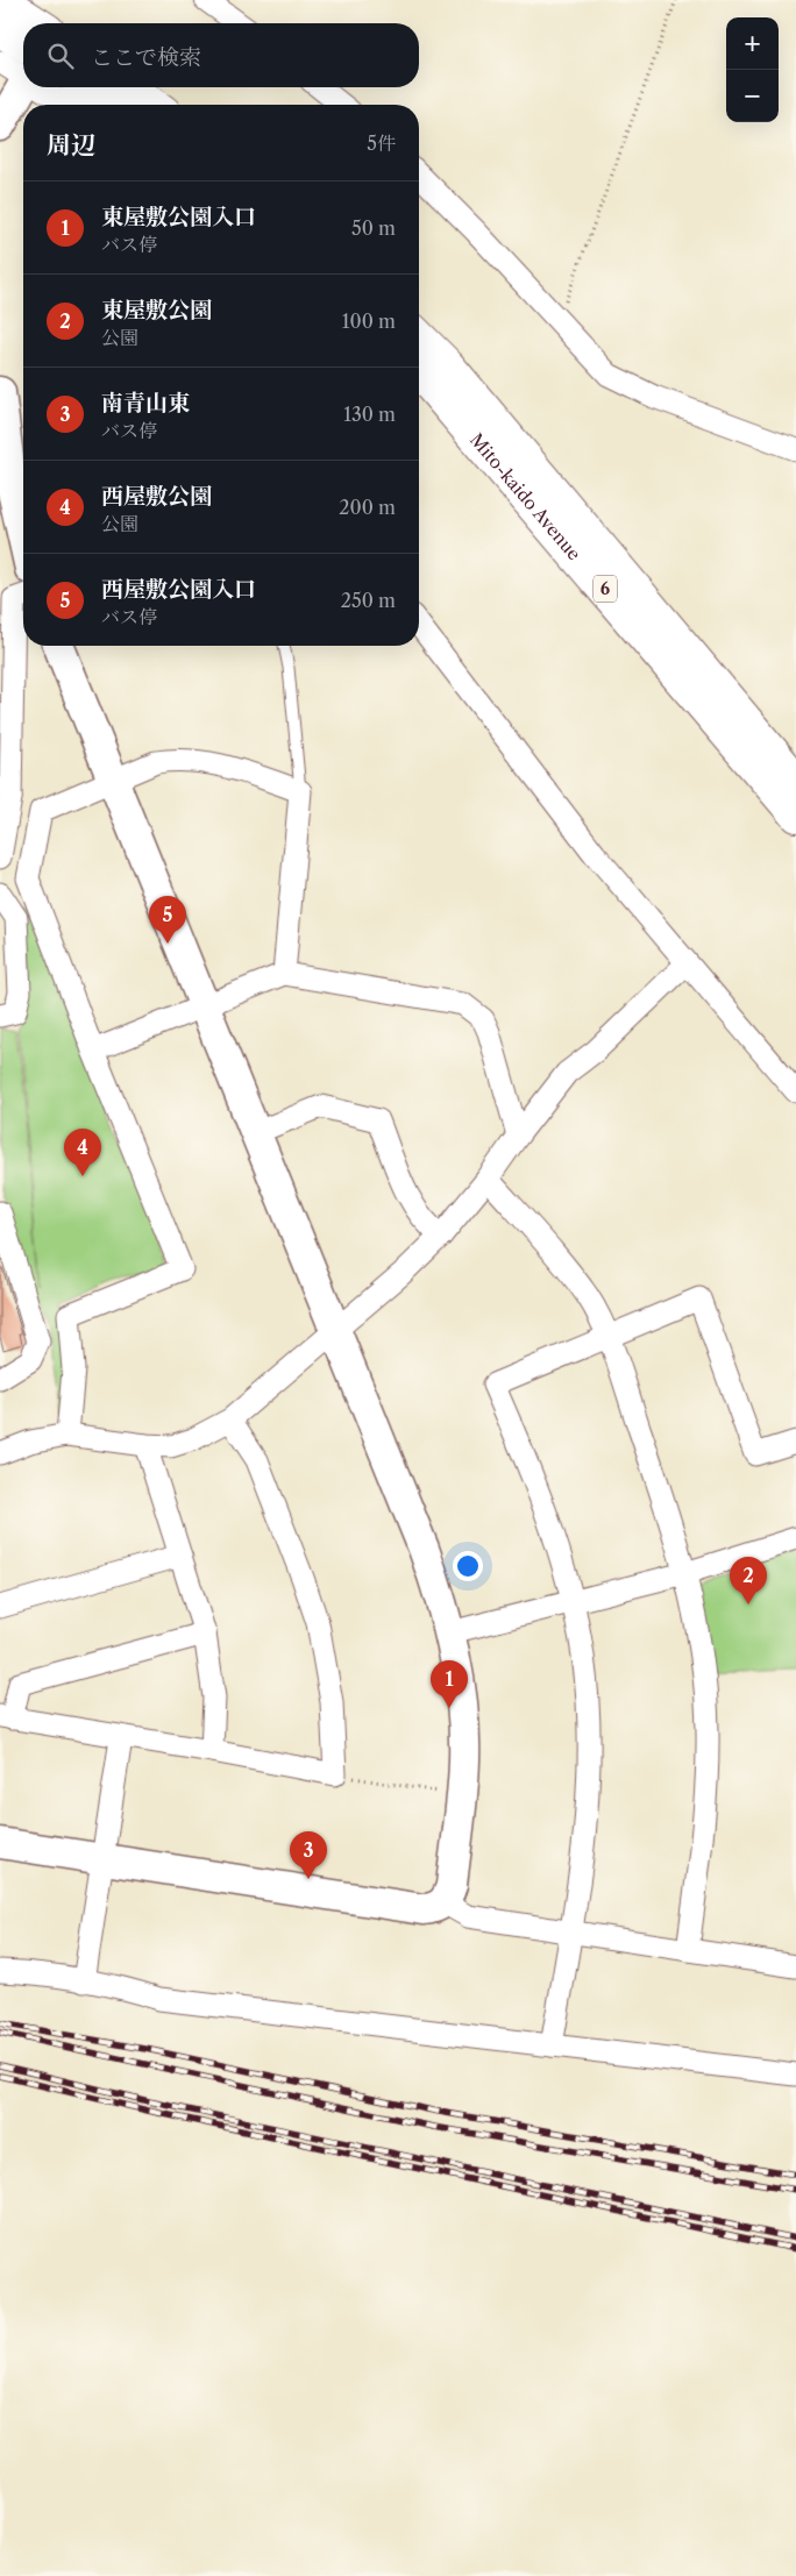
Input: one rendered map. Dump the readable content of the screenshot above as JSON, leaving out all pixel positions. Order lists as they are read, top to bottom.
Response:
{
  "streets": {
    "highway": ["Mito-kaido Avenue", "6"]
  },
  "page": {
    "map_buttons": ["+", "−"],
    "search": "ここで検索",
    "heading": ["周辺", "5件"],
    "list": [
      {
        "mark": "1",
        "name": "東屋敷公園入口",
        "note": "バス停",
        "value": "50 m"
      },
      {
        "mark": "2",
        "name": "東屋敷公園",
        "note": "公園",
        "value": "100 m"
      },
      {
        "mark": "3",
        "name": "南青山東",
        "note": "バス停",
        "value": "130 m"
      },
      {
        "mark": "4",
        "name": "西屋敷公園",
        "note": "公園",
        "value": "200 m"
      },
      {
        "mark": "5",
        "name": "西屋敷公園入口",
        "note": "バス停",
        "value": "250 m"
      }
    ],
    "pins": [
      "5",
      "4",
      "2",
      "1",
      "3"
    ]
  }
}
